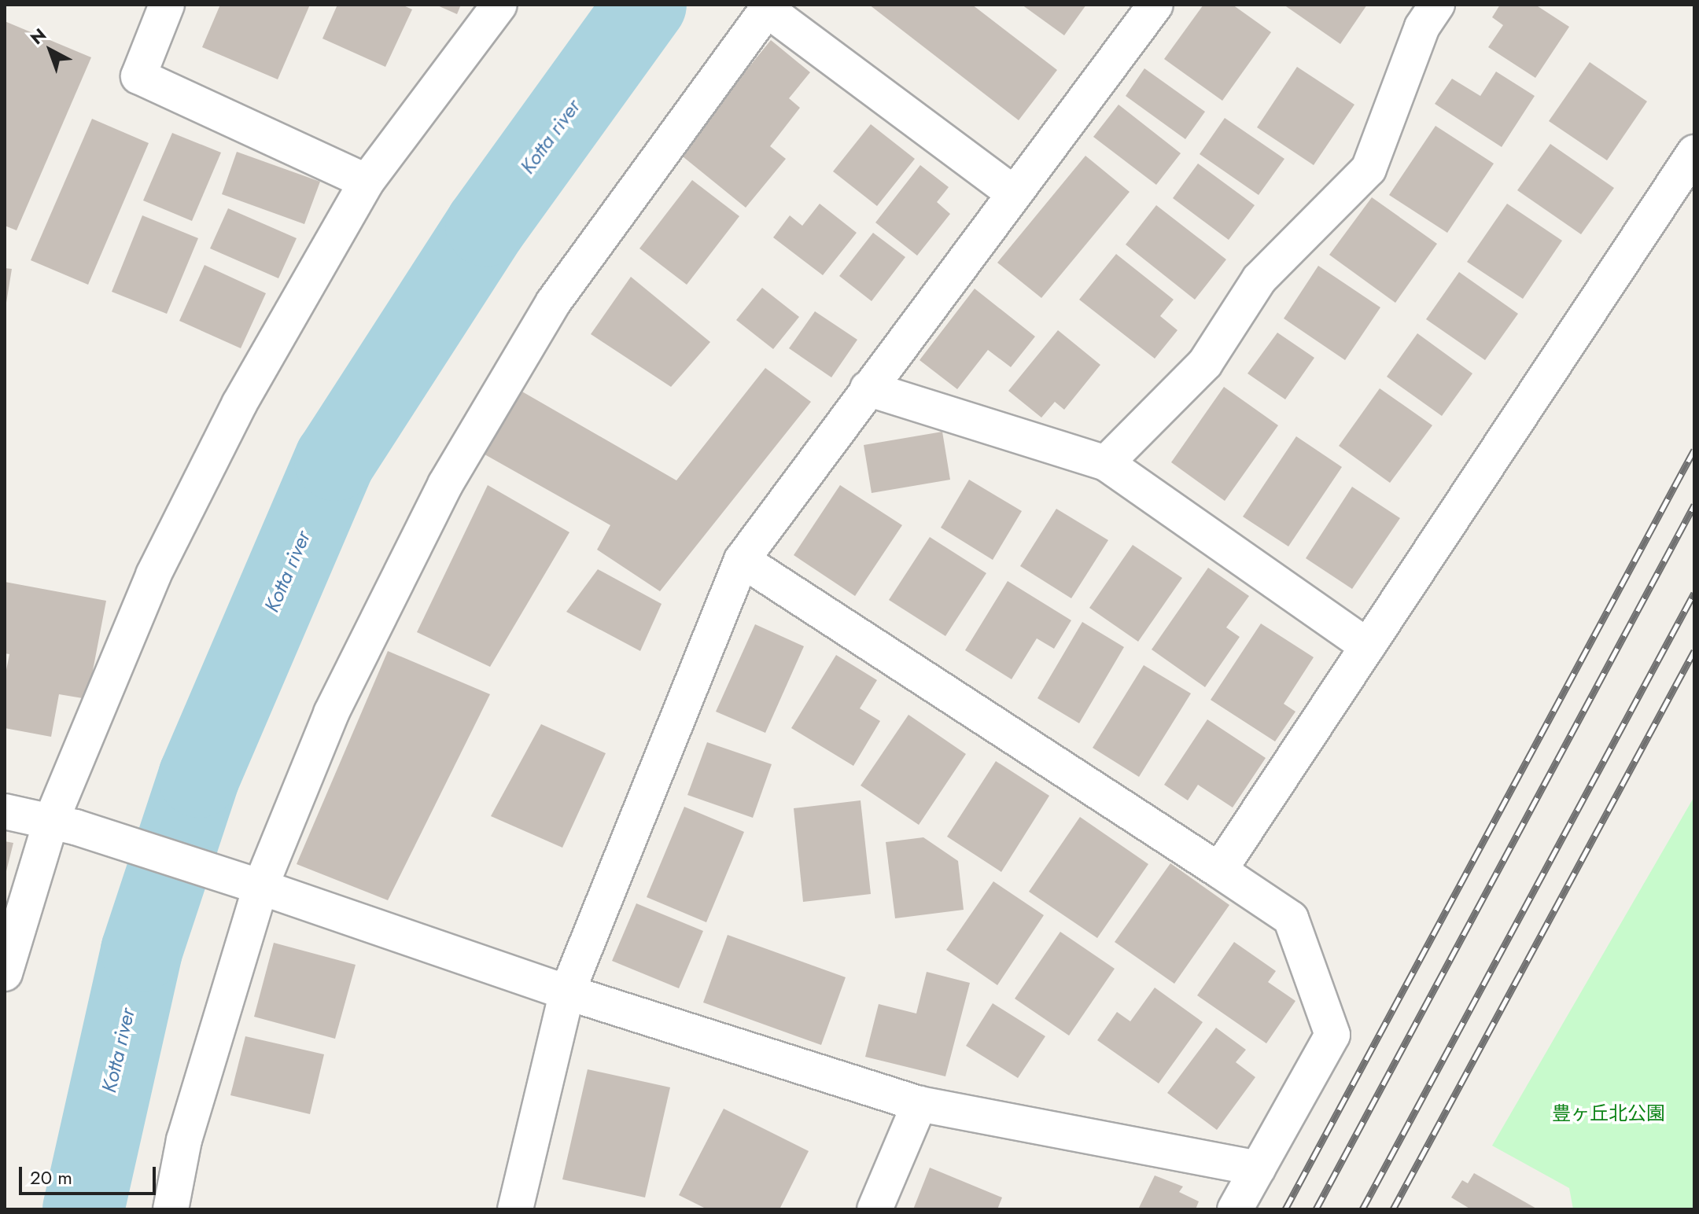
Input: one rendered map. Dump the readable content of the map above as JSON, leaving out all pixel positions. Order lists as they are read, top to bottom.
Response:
{
  "water": ["Kotta river"],
  "parks": ["豊ヶ丘北公園"],
  "scale_bar": "20 m",
  "north": "top left"
}
